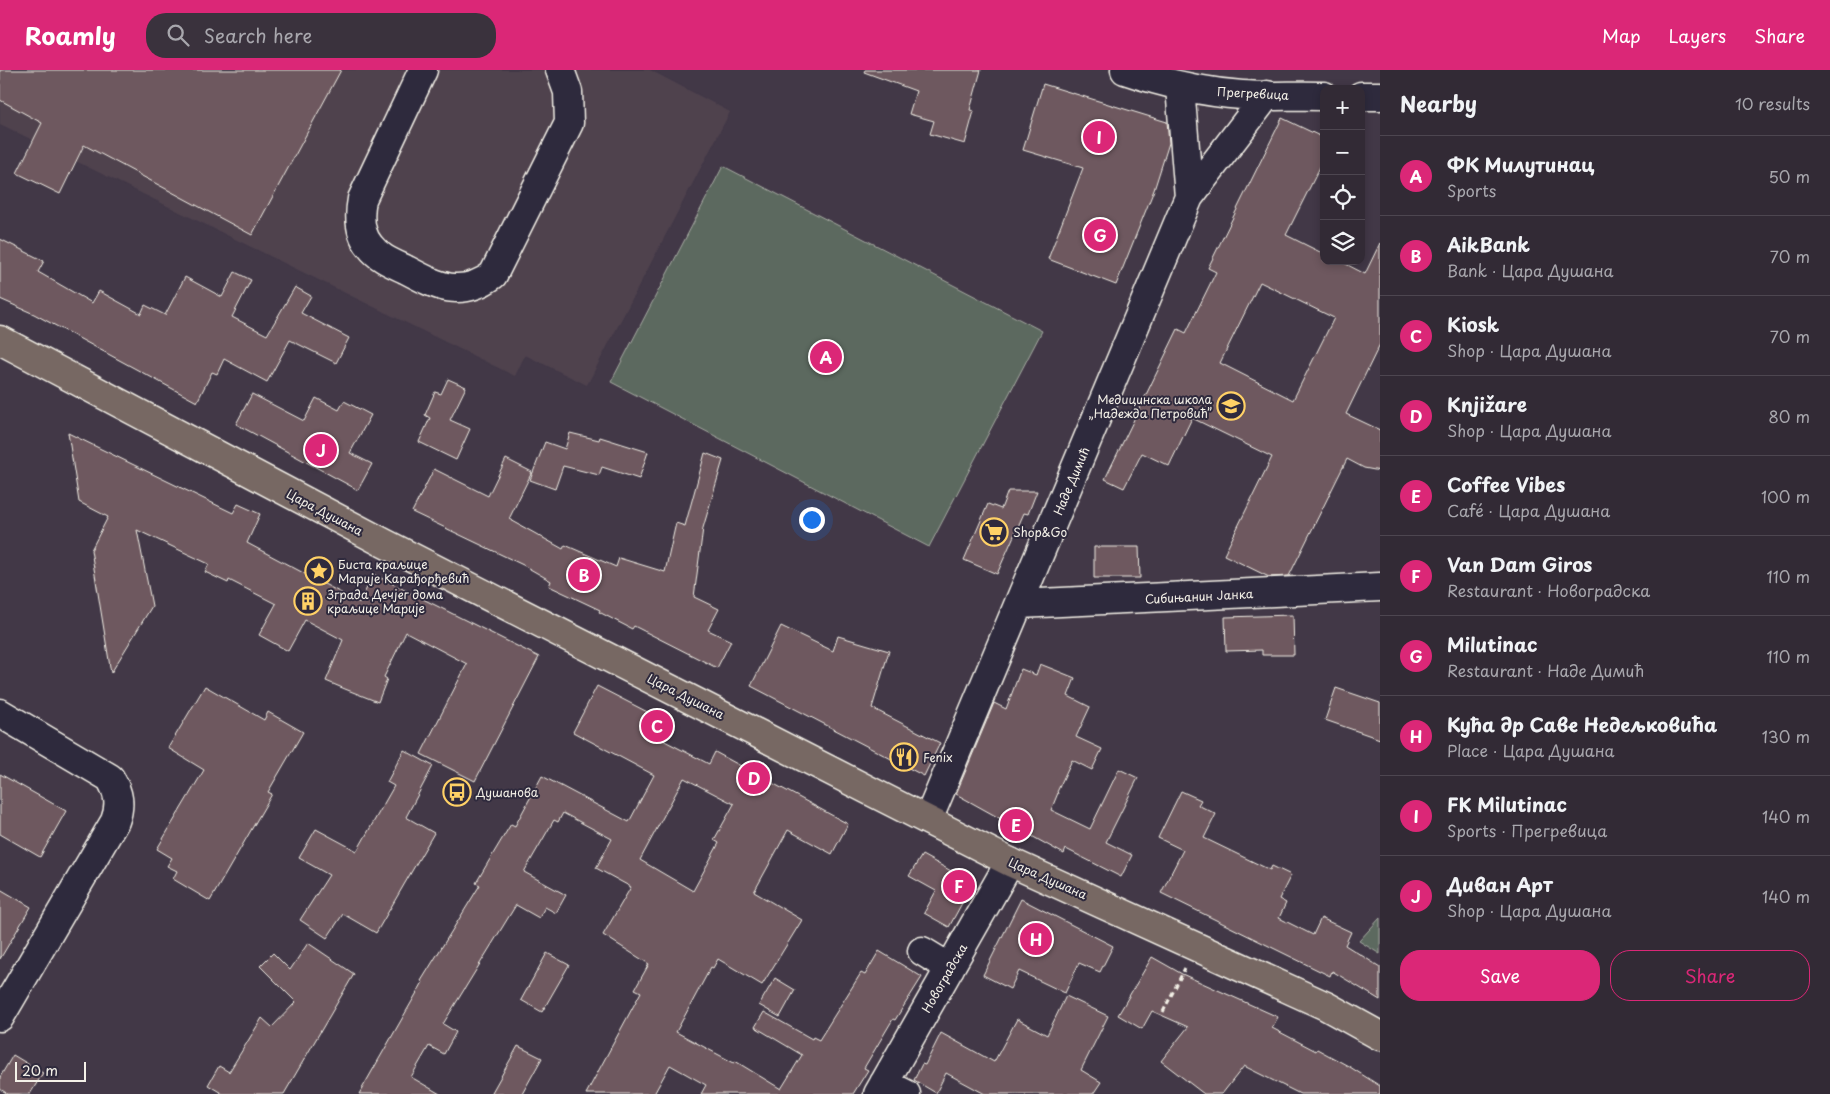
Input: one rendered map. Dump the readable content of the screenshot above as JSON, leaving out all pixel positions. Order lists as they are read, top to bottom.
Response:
{
  "streets": {
    "main road": ["Цара Душана"],
    "street": [
      "Прегревица",
      "Наде Димић",
      "Сибињанин Јанка",
      "Новоградска"
    ]
  },
  "crossings": [
    ["Прегревица", "Наде Димић"],
    ["Наде Димић", "Цара Душана"],
    ["Наде Димић", "Сибињанин Јанка"],
    ["Цара Душана", "Новоградска"]
  ],
  "places": {
    "school or university": ["Медицинска школа „Надежда Петровић”"],
    "supermarket": ["Shop&Go"],
    "place": ["Биста краљице Марије Карађорђевић"],
    "building": ["Зграда Дечјег дома краљице Марије"],
    "restaurant": ["Fenix"],
    "bus stop": ["Душанова"]
  },
  "scale_bar": "20 m",
  "page": {
    "header": "Roamly",
    "search": "Search here",
    "nav": ["Map", "Layers", "Share"],
    "heading": ["Nearby", "10 results"],
    "map_buttons": ["+", "−"],
    "pins": [
      "I",
      "G",
      "A",
      "J",
      "B",
      "C",
      "D",
      "E",
      "F",
      "H"
    ],
    "list": [
      {
        "mark": "A",
        "name": "ФК Милутинац",
        "note": "Sports",
        "value": "50 m"
      },
      {
        "mark": "B",
        "name": "AikBank",
        "note": "Bank · Цара Душана",
        "value": "70 m"
      },
      {
        "mark": "C",
        "name": "Kiosk",
        "note": "Shop · Цара Душана",
        "value": "70 m"
      },
      {
        "mark": "D",
        "name": "Knjižare",
        "note": "Shop · Цара Душана",
        "value": "80 m"
      },
      {
        "mark": "E",
        "name": "Coffee Vibes",
        "note": "Café · Цара Душана",
        "value": "100 m"
      },
      {
        "mark": "F",
        "name": "Van Dam Giros",
        "note": "Restaurant · Новоградска",
        "value": "110 m"
      },
      {
        "mark": "G",
        "name": "Milutinac",
        "note": "Restaurant · Наде Димић",
        "value": "110 m"
      },
      {
        "mark": "H",
        "name": "Кућа др Саве Недељковића",
        "note": "Place · Цара Душана",
        "value": "130 m"
      },
      {
        "mark": "I",
        "name": "FK Milutinac",
        "note": "Sports · Прегревица",
        "value": "140 m"
      },
      {
        "mark": "J",
        "name": "Диван Арт",
        "note": "Shop · Цара Душана",
        "value": "140 m"
      }
    ],
    "buttons": ["Save", "Share"],
    "scale": "20 m"
  }
}
